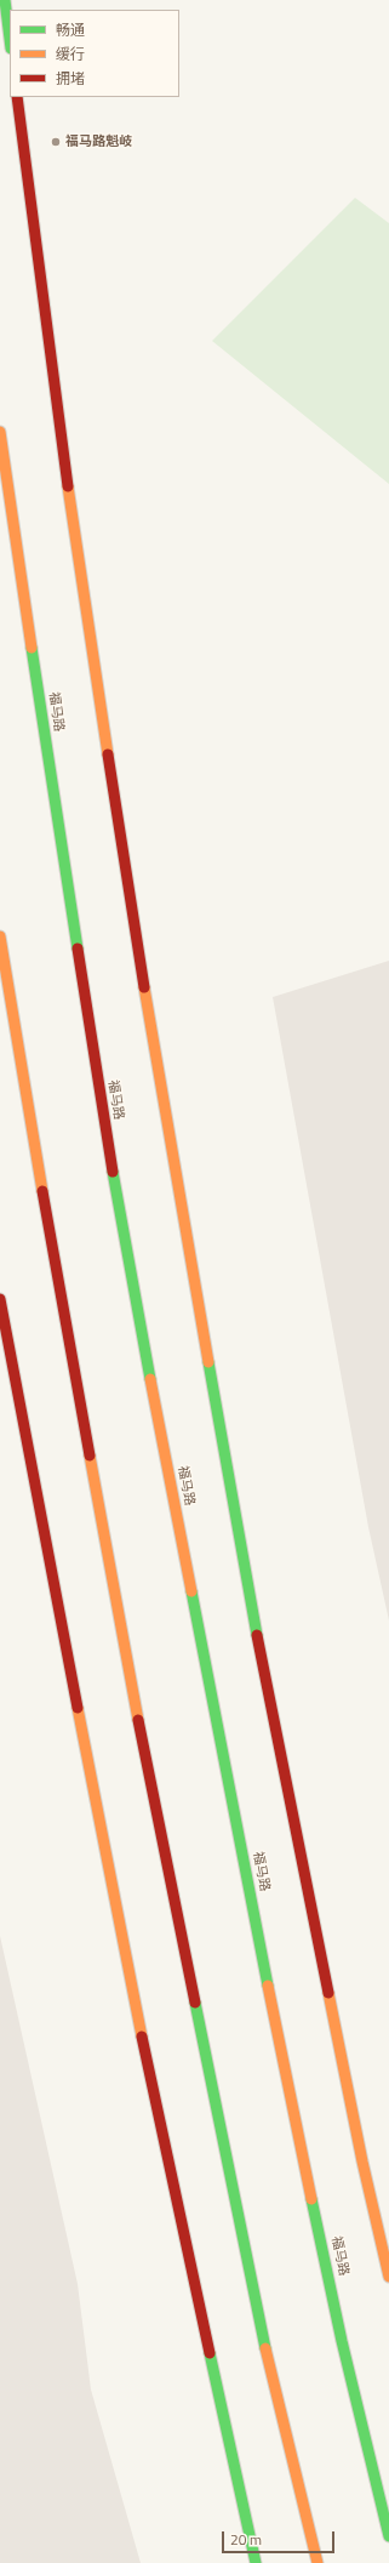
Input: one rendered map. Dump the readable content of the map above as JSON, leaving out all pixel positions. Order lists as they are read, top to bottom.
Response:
{
  "streets": {
    "main road": ["福马路"]
  },
  "places": ["福马路魁岐"],
  "legend": ["畅通", "缓行", "拥堵"],
  "scale_bar": "20 m"
}
